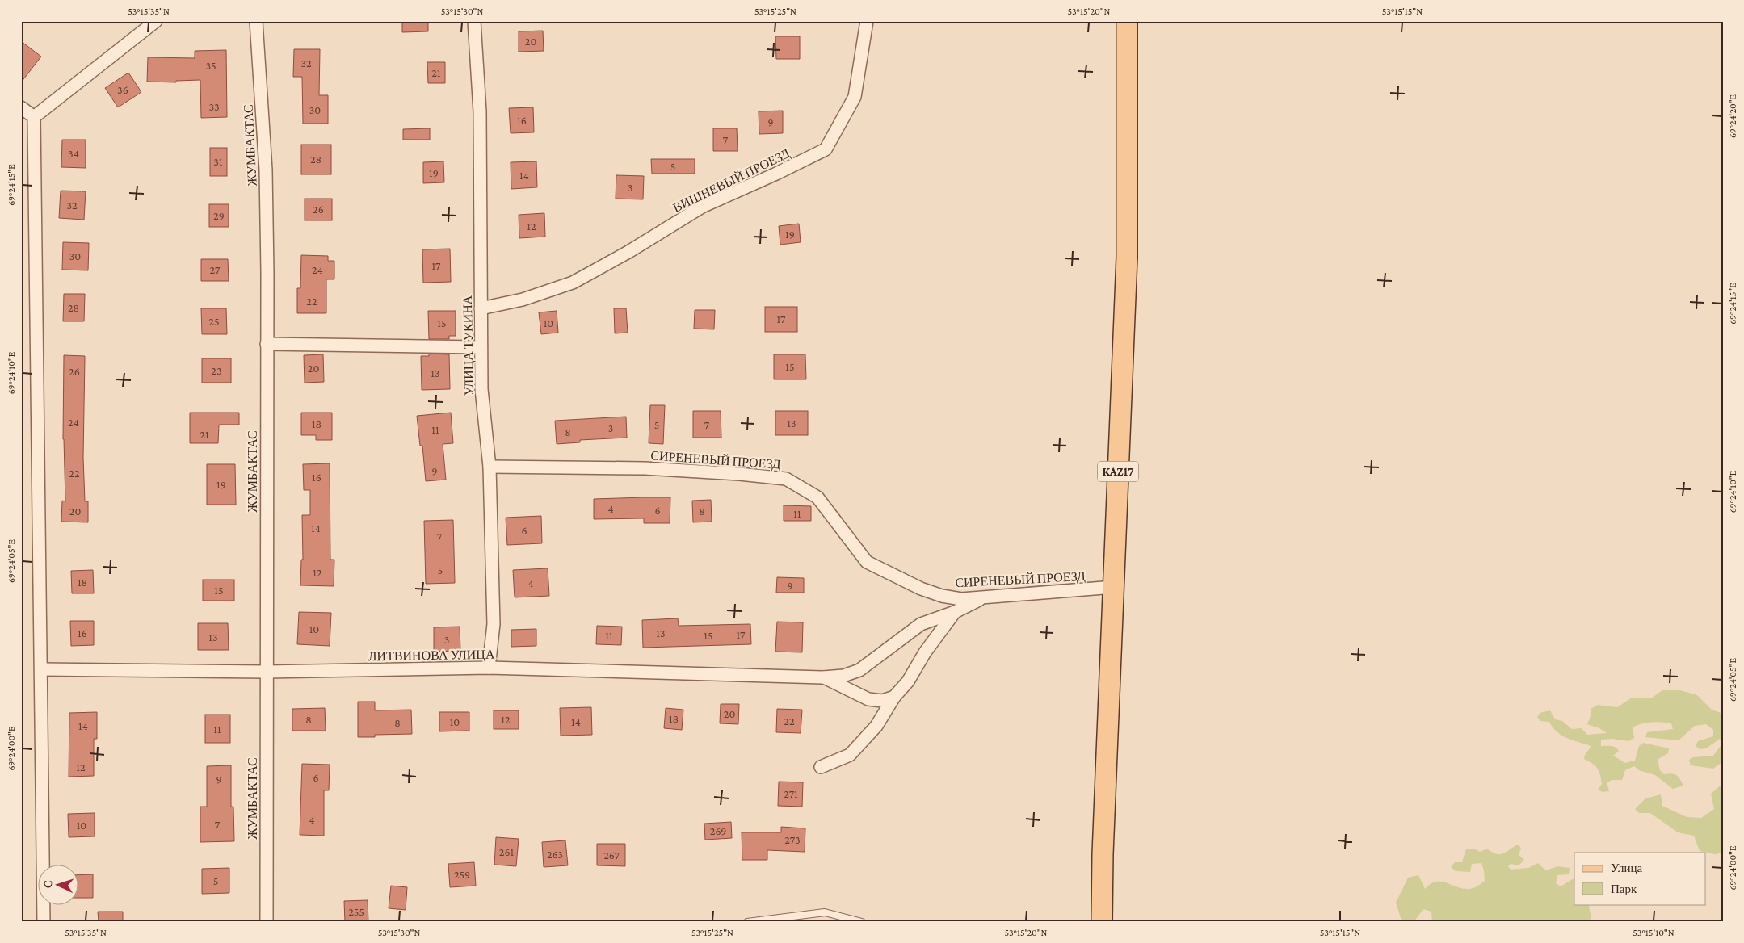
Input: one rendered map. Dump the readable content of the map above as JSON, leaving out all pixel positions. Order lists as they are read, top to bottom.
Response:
{
  "streets": {
    "main road": ["KAZ17"],
    "street": [
      "ЖУМБАКТАС",
      "ВИШНЕВЫЙ ПРОЕЗД",
      "УЛИЦА ТУКИНА",
      "СИРЕНЕВЫЙ ПРОЕЗД",
      "ЛИТВИНОВА УЛИЦА"
    ]
  },
  "crossings": [
    ["ЖУМБАКТАС", "ЛИТВИНОВА УЛИЦА"],
    ["ВИШНЕВЫЙ ПРОЕЗД", "УЛИЦА ТУКИНА"],
    ["УЛИЦА ТУКИНА", "СИРЕНЕВЫЙ ПРОЕЗД"],
    ["УЛИЦА ТУКИНА", "ЛИТВИНОВА УЛИЦА"],
    ["СИРЕНЕВЫЙ ПРОЕЗД", "KAZ17"],
    ["СИРЕНЕВЫЙ ПРОЕЗД", "ЛИТВИНОВА УЛИЦА"]
  ],
  "house_numbers": [
    "20",
    "32",
    "35",
    "21",
    "36",
    "33",
    "30",
    "16",
    "9",
    "7",
    "34",
    "28",
    "31",
    "5",
    "19",
    "14",
    "3",
    "32",
    "26",
    "29",
    "12",
    "19",
    "30",
    "17",
    "27",
    "24",
    "22",
    "28",
    "17",
    "25",
    "15",
    "10",
    "15",
    "20",
    "23",
    "26",
    "13",
    "24",
    "13",
    "18",
    "5",
    "7",
    "3",
    "11",
    "8",
    "21",
    "9",
    "22",
    "16",
    "19",
    "4",
    "6",
    "20",
    "8",
    "11",
    "14",
    "6",
    "7",
    "5",
    "12",
    "18",
    "4",
    "9",
    "15",
    "10",
    "16",
    "13",
    "17",
    "11",
    "15",
    "13",
    "3",
    "20",
    "18",
    "8",
    "12",
    "22",
    "10",
    "14",
    "8",
    "14",
    "11",
    "12",
    "6",
    "9",
    "271",
    "4",
    "7",
    "10",
    "269",
    "273",
    "261",
    "263",
    "267",
    "259",
    "5",
    "255"
  ],
  "legend": ["Улица", "Парк"],
  "north": "left",
  "coordinates": [
    "53°15'35\"N",
    "53°15'30\"N",
    "53°15'25\"N",
    "53°15'20\"N",
    "53°15'15\"N",
    "69°24'20\"E",
    "69°24'15\"E",
    "69°24'10\"E",
    "69°24'05\"E",
    "69°24'00\"E",
    "53°15'10\"N"
  ]
}
